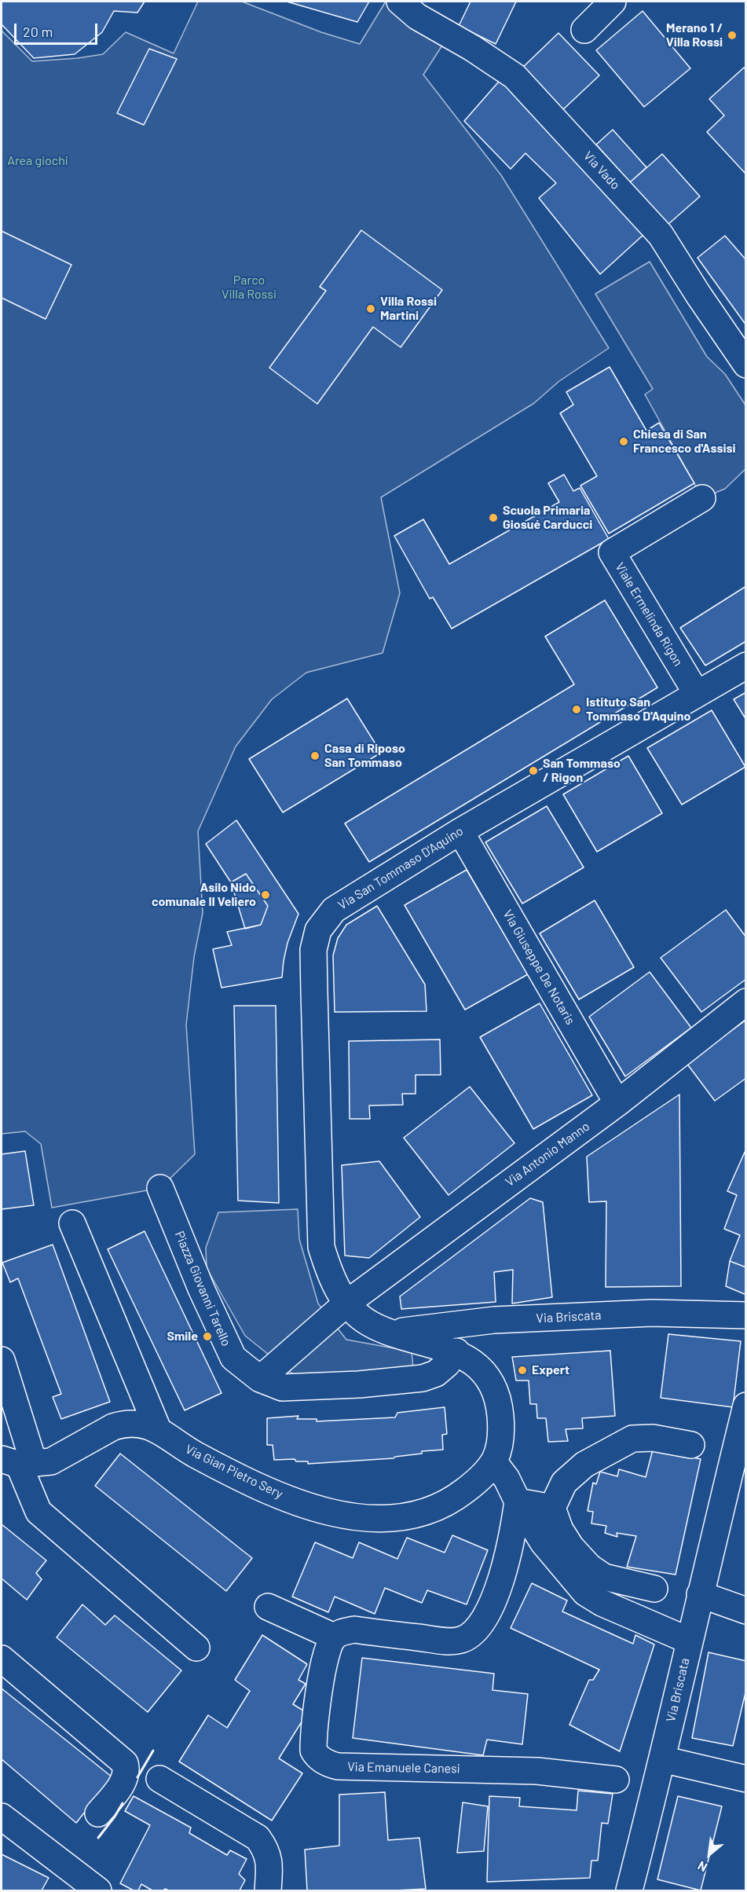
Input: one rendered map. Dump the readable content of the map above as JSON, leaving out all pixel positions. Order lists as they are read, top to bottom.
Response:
{
  "streets": {
    "street": [
      "Via Vado",
      "Viale Ermelinda Rigon",
      "Via San Tommaso D'Aquino",
      "Via Giuseppe De Notaris",
      "Via Antonio Manno",
      "Piazza Giovanni Tarello",
      "Via Briscata",
      "Via Gian Pietro Sery",
      "Via Emanuele Canesi"
    ]
  },
  "crossings": [
    ["Viale Ermelinda Rigon", "Via San Tommaso D'Aquino"],
    ["Via San Tommaso D'Aquino", "Via Giuseppe De Notaris"],
    ["Via San Tommaso D'Aquino", "Via Antonio Manno"],
    ["Via San Tommaso D'Aquino", "Via Gian Pietro Sery"],
    ["Via Giuseppe De Notaris", "Via Antonio Manno"],
    ["Via Antonio Manno", "Via Gian Pietro Sery"],
    ["Piazza Giovanni Tarello", "Via Gian Pietro Sery"],
    ["Via Briscata", "Via Gian Pietro Sery"]
  ],
  "parks": ["Area giochi", "Parco Villa Rossi"],
  "places": [
    "Merano 1 / Villa Rossi",
    "Villa Rossi Martini",
    "Chiesa di San Francesco d'Assisi",
    "Scuola Primaria Giosué Carducci",
    "Istituto San Tommaso D'Aquino",
    "Casa di Riposo San Tommaso",
    "San Tommaso / Rigon",
    "Asilo Nido comunale Il Veliero",
    "Smile",
    "Expert"
  ],
  "scale_bar": "20 m",
  "north": "bottom left"
}
